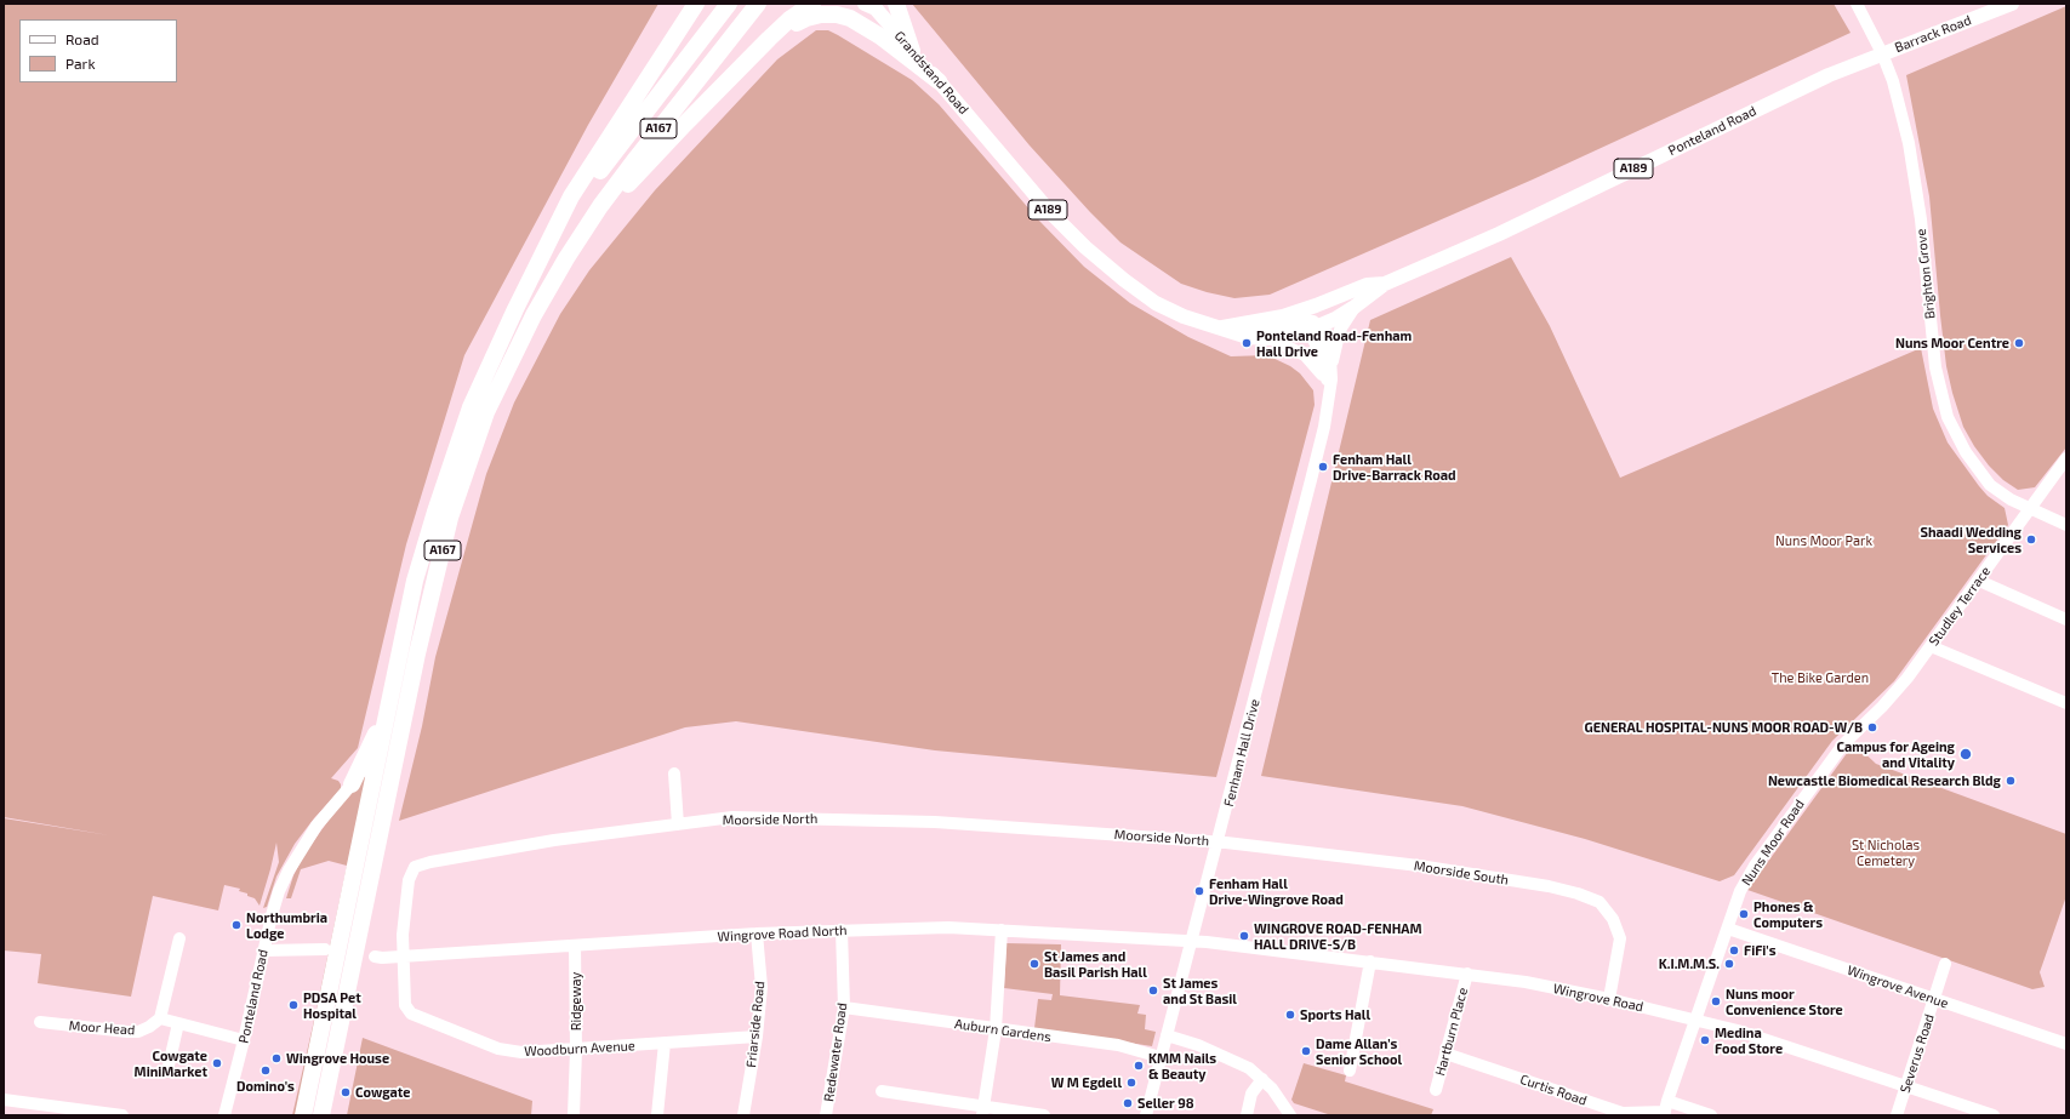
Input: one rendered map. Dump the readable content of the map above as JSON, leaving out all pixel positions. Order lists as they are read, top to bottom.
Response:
{
  "streets": {
    "highway": ["A167"],
    "main road": [
      "Barrack Road",
      "Grandstand Road",
      "Ponteland Road",
      "A189"
    ],
    "street": [
      "Brighton Grove",
      "Studley Terrace",
      "Fenham Hall Drive",
      "Moorside North",
      "Nuns Moor Road",
      "Moorside South",
      "Wingrove Road North",
      "Wingrove Avenue",
      "Wingrove Road",
      "Ridgeway",
      "Friarside Road",
      "Moor Head",
      "Auburn Gardens",
      "Hartburn Place",
      "Woodburn Avenue",
      "Redewater Road",
      "Severus Road",
      "Curtis Road"
    ]
  },
  "crossings": [
    ["Barrack Road", "Ponteland Road"],
    ["Barrack Road", "Brighton Grove"],
    ["Grandstand Road", "Ponteland Road"],
    ["Ponteland Road", "Brighton Grove"],
    ["Ponteland Road", "Fenham Hall Drive"],
    ["Brighton Grove", "Studley Terrace"],
    ["Studley Terrace", "Nuns Moor Road"],
    ["Fenham Hall Drive", "Moorside North"],
    ["Fenham Hall Drive", "Moorside South"],
    ["Fenham Hall Drive", "Wingrove Road North"],
    ["Fenham Hall Drive", "Wingrove Road"],
    ["Fenham Hall Drive", "Auburn Gardens"],
    ["Moorside North", "Moorside South"],
    ["Moorside North", "Wingrove Road North"],
    ["Moorside North", "Woodburn Avenue"],
    ["Nuns Moor Road", "Wingrove Avenue"],
    ["Nuns Moor Road", "Wingrove Road"],
    ["Nuns Moor Road", "Curtis Road"],
    ["Moorside South", "Wingrove Road"],
    ["Wingrove Road North", "Wingrove Road"],
    ["Wingrove Road North", "Ridgeway"],
    ["Wingrove Road North", "Friarside Road"],
    ["Wingrove Road North", "Woodburn Avenue"],
    ["Wingrove Road North", "Redewater Road"],
    ["Wingrove Avenue", "Severus Road"],
    ["Wingrove Road", "Hartburn Place"],
    ["Wingrove Road", "Severus Road"],
    ["Ridgeway", "Woodburn Avenue"],
    ["Friarside Road", "Woodburn Avenue"],
    ["Auburn Gardens", "Redewater Road"],
    ["Hartburn Place", "Curtis Road"]
  ],
  "parks": ["Nuns Moor Park", "The Bike Garden", "St Nicholas Cemetery"],
  "places": [
    "Ponteland Road-Fenham Hall Drive",
    "Nuns Moor Centre",
    "Fenham Hall Drive-Barrack Road",
    "Shaadi Wedding Services",
    "GENERAL HOSPITAL-NUNS MOOR ROAD-W/B",
    "Campus for Ageing and Vitality",
    "Newcastle Biomedical Research Bldg",
    "Fenham Hall Drive-Wingrove Road",
    "Phones & Computers",
    "Northumbria Lodge",
    "WINGROVE ROAD-FENHAM HALL DRIVE-S/B",
    "FiFi's",
    "St James and Basil Parish Hall",
    "K.I.M.M.S.",
    "St James and St Basil",
    "Nuns moor Convenience Store",
    "PDSA Pet Hospital",
    "Sports Hall",
    "Medina Food Store",
    "Dame Allan's Senior School",
    "Wingrove House",
    "Cowgate MiniMarket",
    "KMM Nails & Beauty",
    "Domino's",
    "W M Egdell",
    "Cowgate",
    "Seller 98"
  ],
  "legend": ["Road", "Park"]
}
